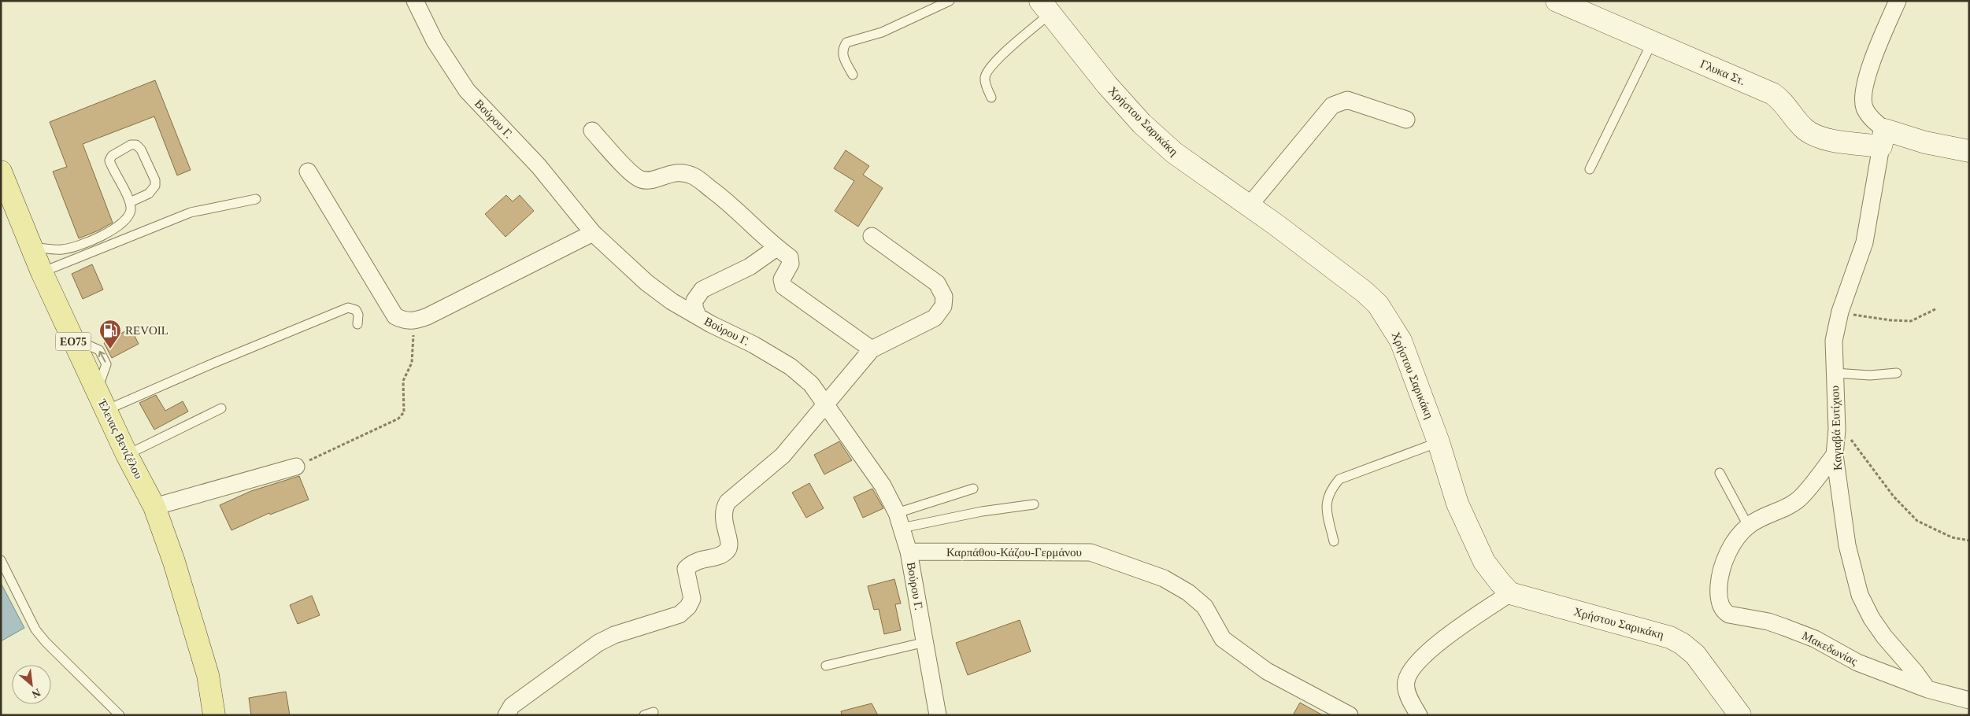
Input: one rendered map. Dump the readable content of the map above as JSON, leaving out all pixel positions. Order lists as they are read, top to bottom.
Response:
{
  "streets": {
    "main road": [
      "Γλυκα Στ.",
      "Χρήστου Σαρικάκη",
      "ΕΟ75",
      "Έλενας Βενιζέλου"
    ],
    "street": [
      "Βούρου Γ.",
      "Καγιαβά Ευτίχιου",
      "Καρπάθου-Κάζου-Γερμάνου",
      "Μακεδωνίας"
    ]
  },
  "crossings": [
    ["Γλυκα Στ.", "Καγιαβά Ευτίχιου"],
    ["Βούρου Γ.", "Καρπάθου-Κάζου-Γερμάνου"],
    ["Καγιαβά Ευτίχιου", "Μακεδωνίας"]
  ],
  "places": {
    "fuel station": ["REVOIL"]
  },
  "north": "bottom right"
}
